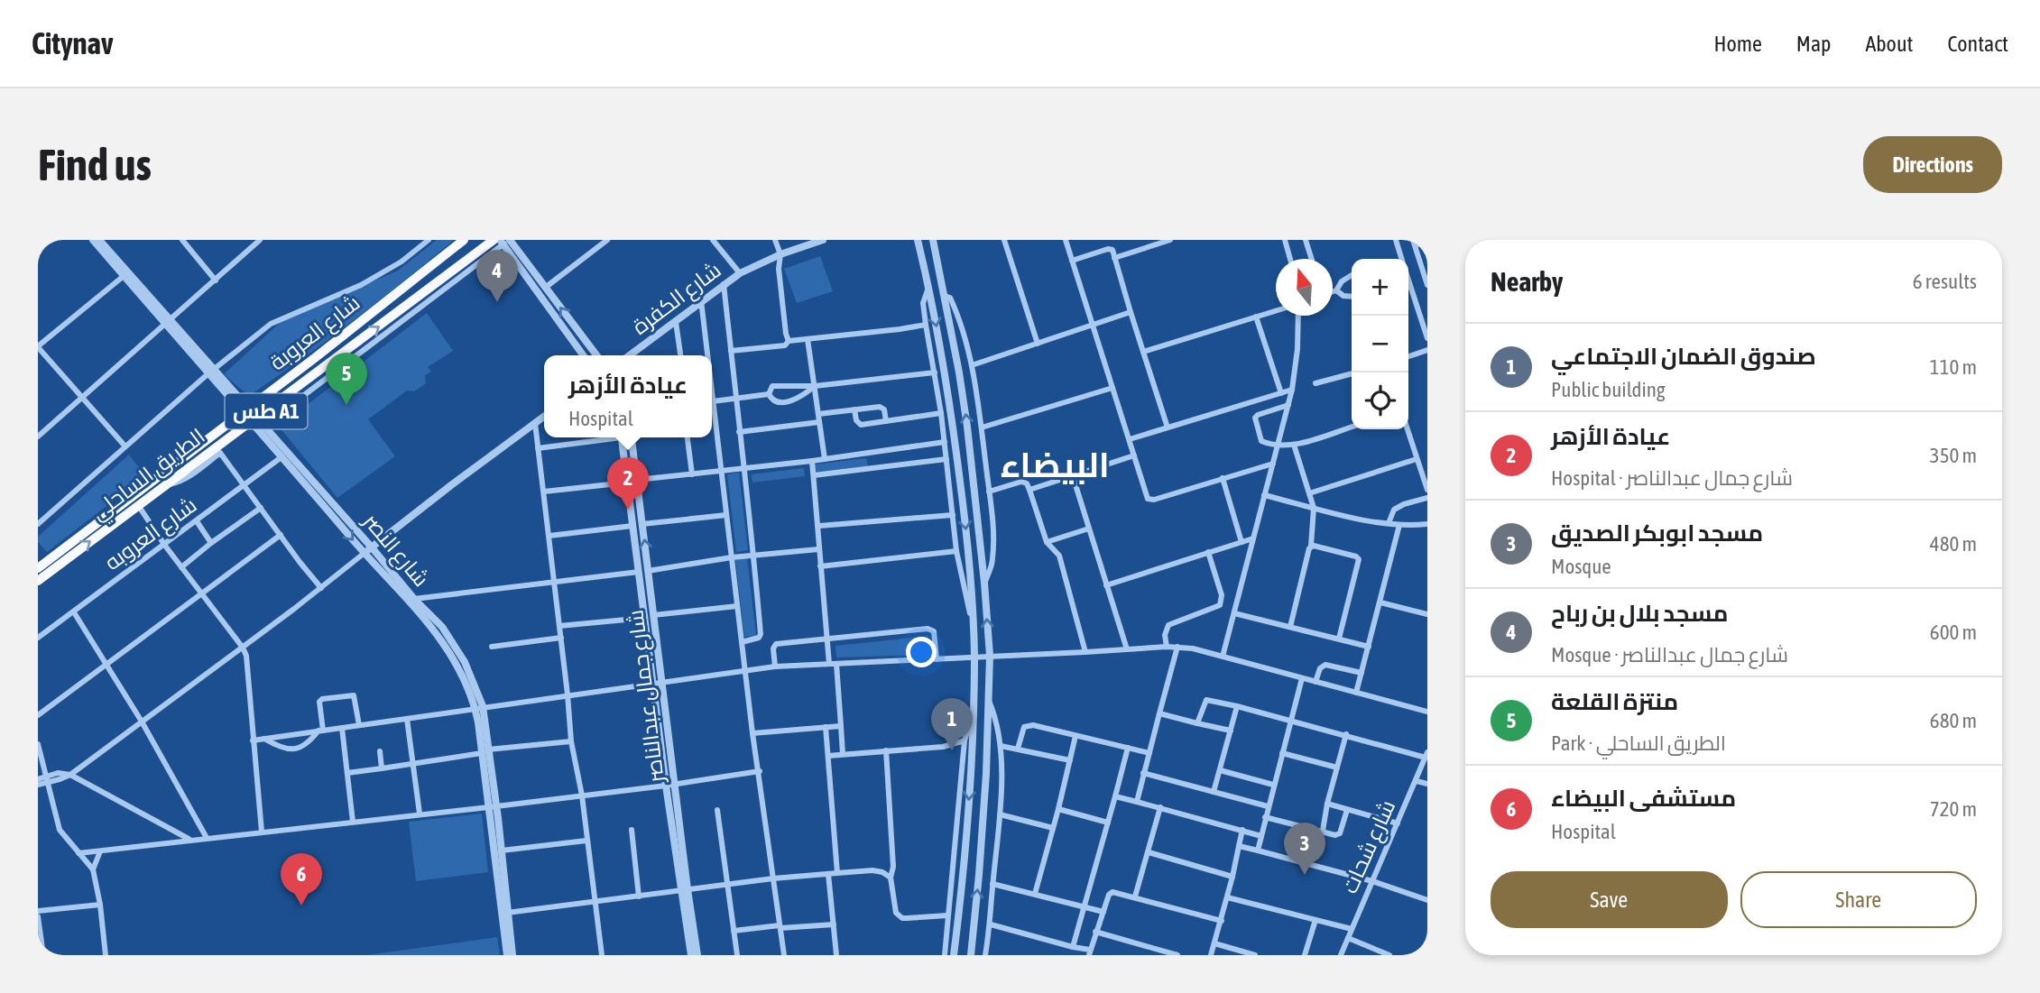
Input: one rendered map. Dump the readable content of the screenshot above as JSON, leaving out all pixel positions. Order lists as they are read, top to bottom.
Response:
{
  "streets": {
    "highway": ["شارع العروبة", "طس A1", "الطريق الساحلي"],
    "street": [
      "شارع الكفرة",
      "شارع العروبه",
      "شارع النصر",
      "شارع جمال عبدالناصر",
      "شارع شحات"
    ]
  },
  "crossings": [
    ["شارع العروبة", "شارع النصر"],
    ["الطريق الساحلي", "شارع النصر"],
    ["شارع العروبه", "شارع النصر"]
  ],
  "one_way": ["الطريق الساحلي"],
  "districts": ["البيضاء"],
  "north": "top",
  "page": {
    "header": "Citynav",
    "nav": [
      "Home",
      "Map",
      "About",
      "Contact"
    ],
    "buttons": [
      "Directions",
      ["Save", "Share"]
    ],
    "title": "Find us",
    "heading": ["Nearby", "6 results"],
    "pins": [
      "4",
      "5",
      "2",
      "1",
      "3",
      "6"
    ],
    "map_buttons": ["+", "−"],
    "list": [
      {
        "mark": "1",
        "name": "صندوق الضمان الاجتماعي",
        "note": "Public building",
        "value": "110 m"
      },
      {
        "mark": "2",
        "name": "عيادة الأزهر",
        "note": "Hospital · شارع جمال عبدالناصر",
        "value": "350 m"
      },
      {
        "mark": "3",
        "name": "مسجد ابوبكر الصديق",
        "note": "Mosque",
        "value": "480 m"
      },
      {
        "mark": "4",
        "name": "مسجد بلال بن رباح",
        "note": "Mosque · شارع جمال عبدالناصر",
        "value": "600 m"
      },
      {
        "mark": "5",
        "name": "منتزة القلعة",
        "note": "Park · الطريق الساحلي",
        "value": "680 m"
      },
      {
        "mark": "6",
        "name": "مستشفى البيضاء",
        "note": "Hospital",
        "value": "720 m"
      }
    ],
    "popup": ["عيادة الأزهر", "Hospital"]
  }
}
